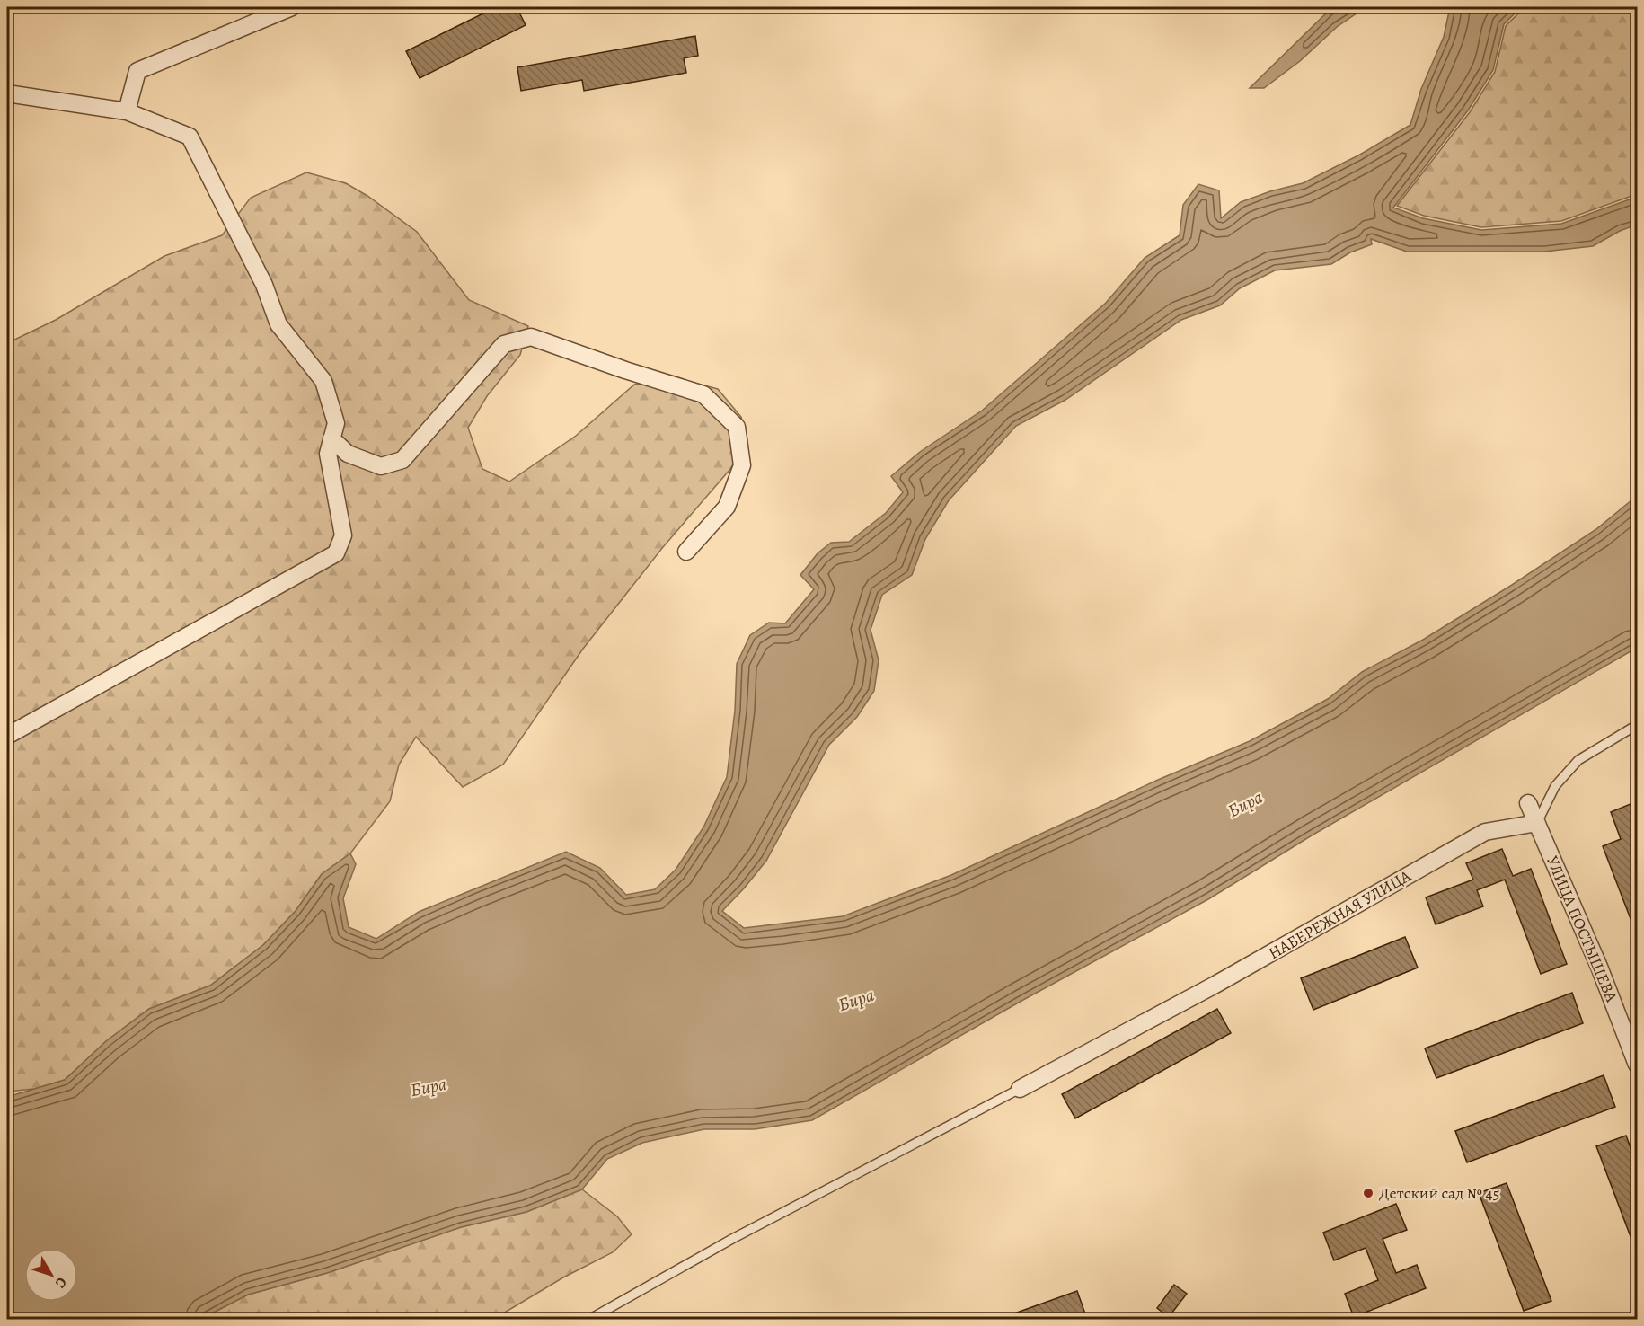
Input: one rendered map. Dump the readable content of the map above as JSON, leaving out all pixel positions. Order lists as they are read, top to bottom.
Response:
{
  "streets": {
    "street": ["НАБЕРЕЖНАЯ УЛИЦА", "УЛИЦА ПОСТЫШЕВА"]
  },
  "crossings": [
    ["НАБЕРЕЖНАЯ УЛИЦА", "УЛИЦА ПОСТЫШЕВА"]
  ],
  "water": ["Бира"],
  "places": ["Детский сад № 45"],
  "north": "bottom right"
}
